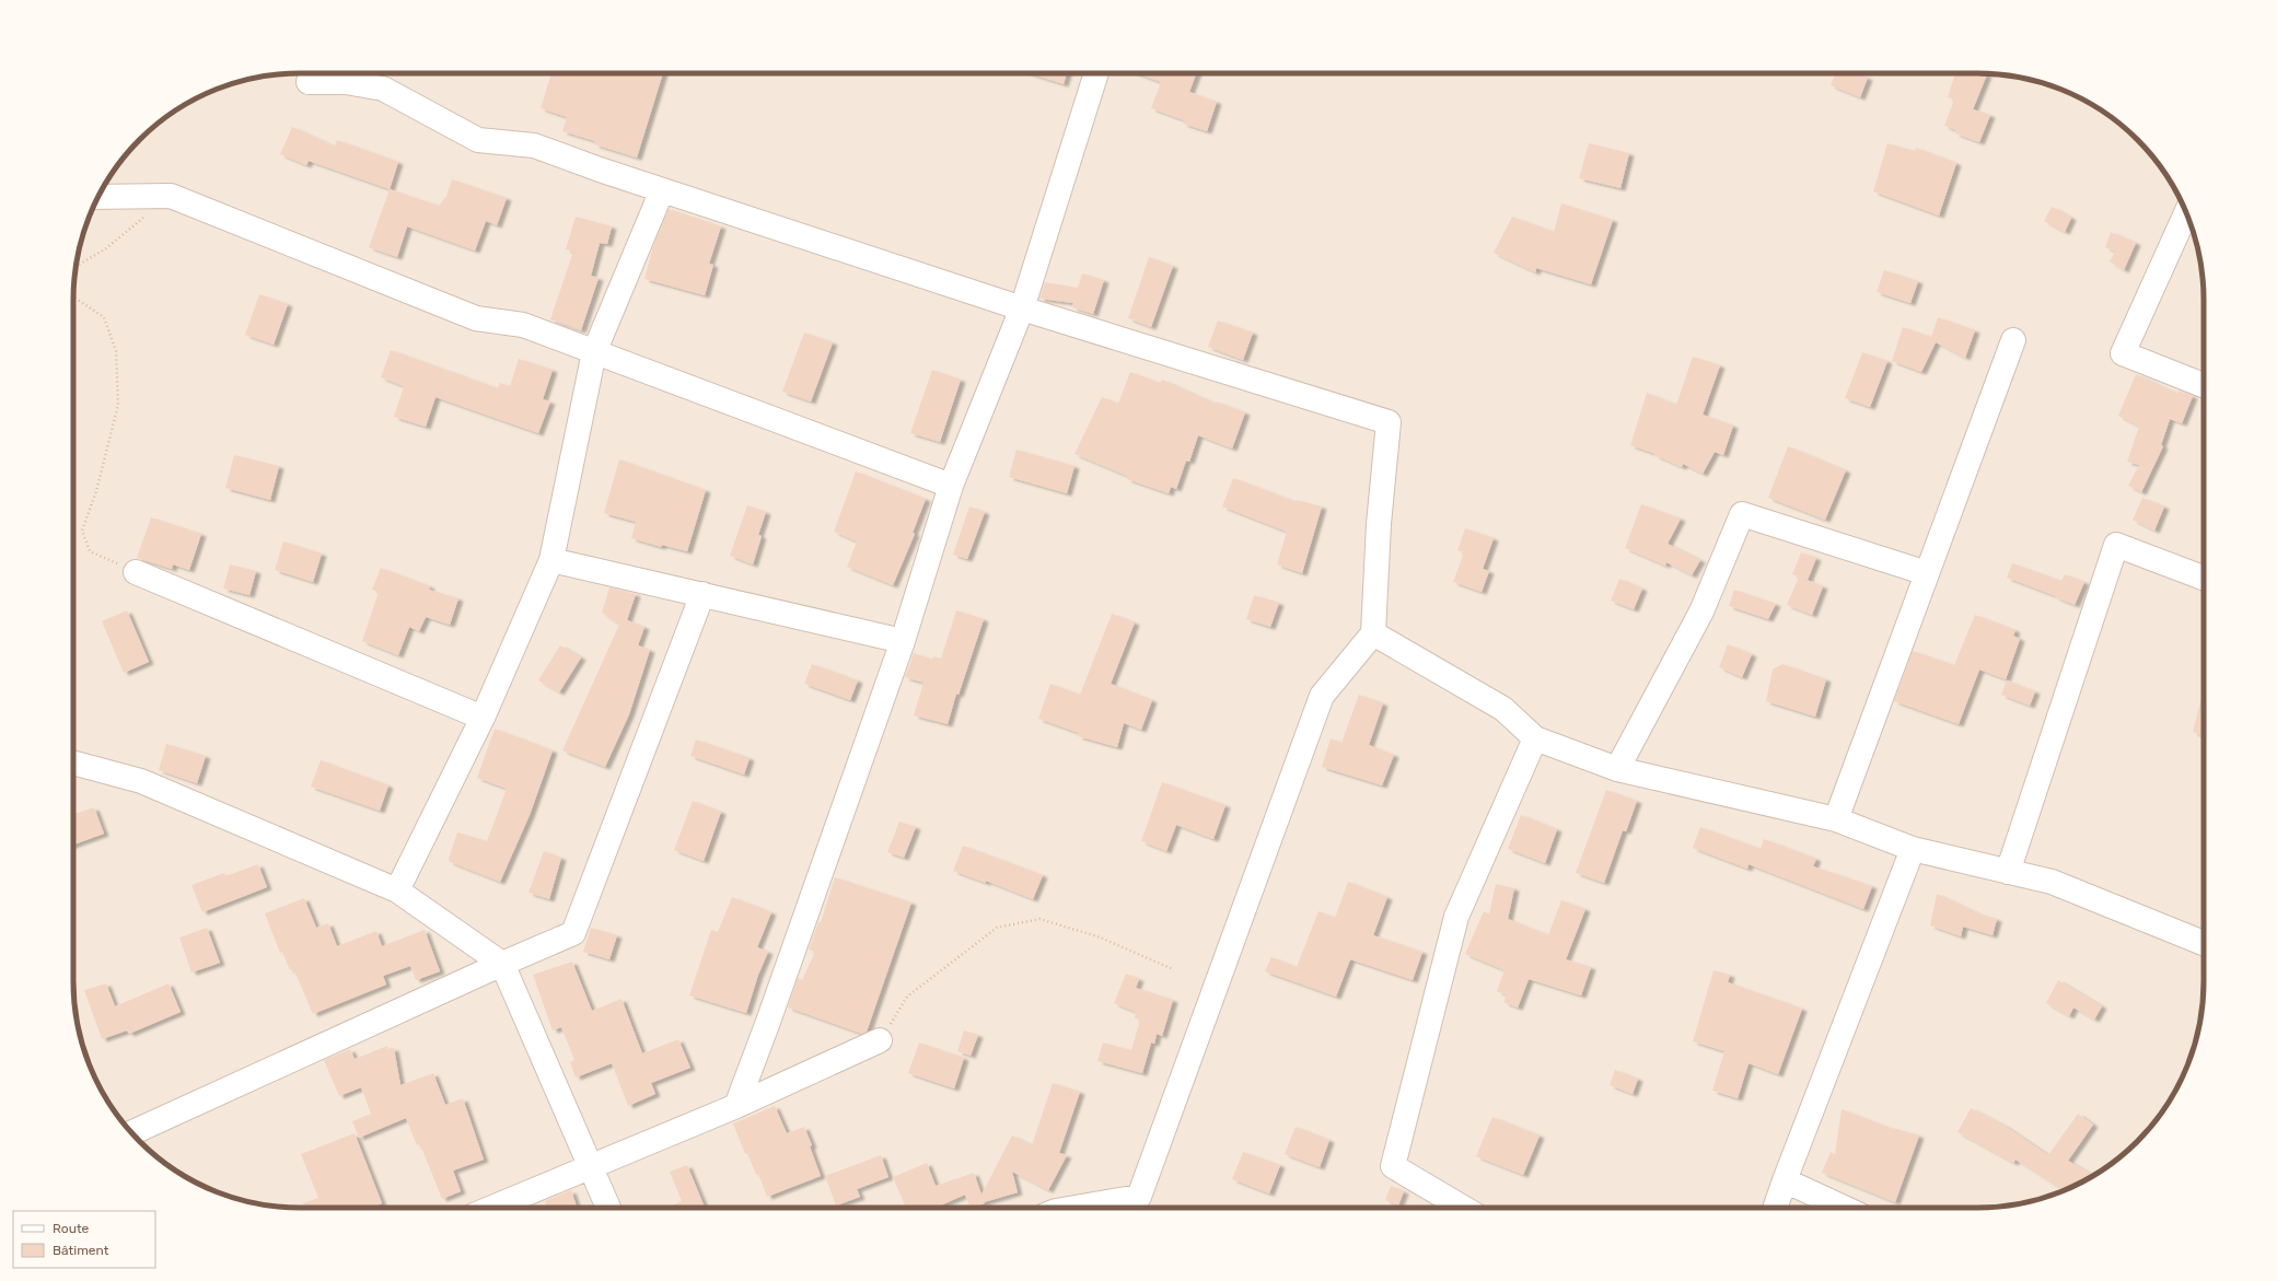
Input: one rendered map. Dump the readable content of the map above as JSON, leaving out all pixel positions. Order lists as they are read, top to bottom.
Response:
{
  "legend": ["Route", "Bâtiment"]
}
